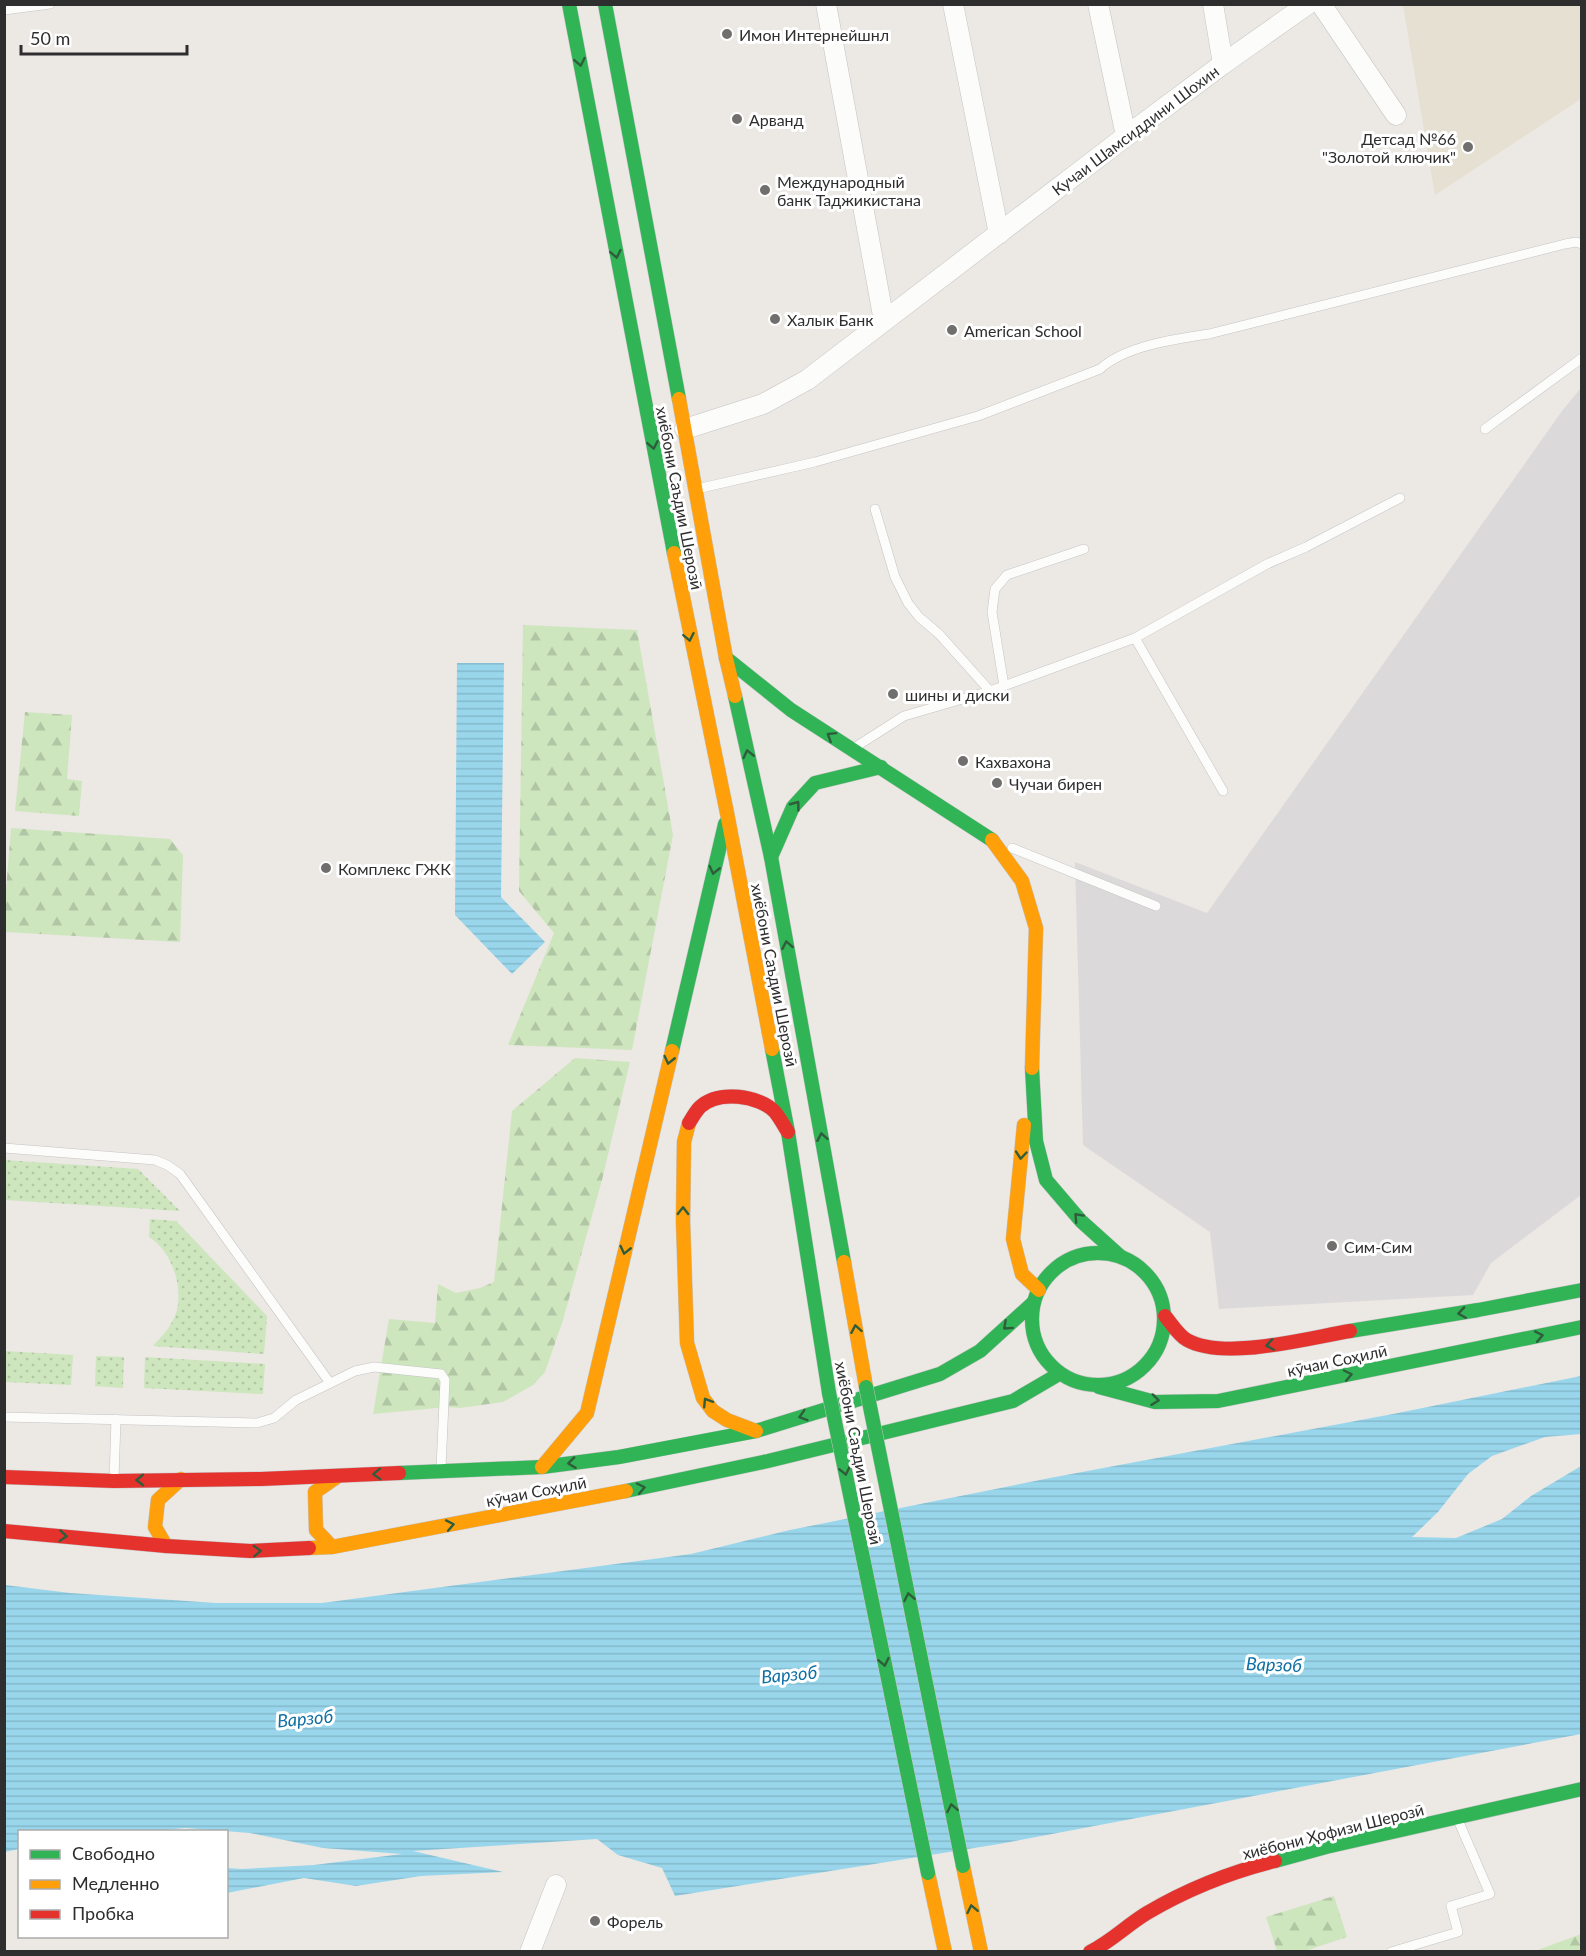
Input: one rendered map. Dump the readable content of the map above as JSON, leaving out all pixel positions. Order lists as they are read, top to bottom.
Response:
{
  "streets": {
    "main road": ["хиёбони Саъдии Шерозӣ", "кӯчаи Соҳилӣ", "хиёбони Ҳофизи Шерозӣ"],
    "street": ["Кучаи Шамсиддини Шохин"]
  },
  "crossings": [
    ["Кучаи Шамсиддини Шохин", "хиёбони Саъдии Шерозӣ"]
  ],
  "water": ["Варзоб"],
  "places": [
    "Имон Интернейшнл",
    "Арванд",
    "Детсад №66 \"Золотой ключик\"",
    "Международный банк Таджикистана",
    "Халык Банк",
    "American School",
    "шины и диски",
    "Кахвахона",
    "Чучаи бирен",
    "Комплекс ГЖК",
    "Сим-Сим",
    "Форель"
  ],
  "legend": ["Свободно", "Медленно", "Пробка"],
  "scale_bar": "50 m"
}
